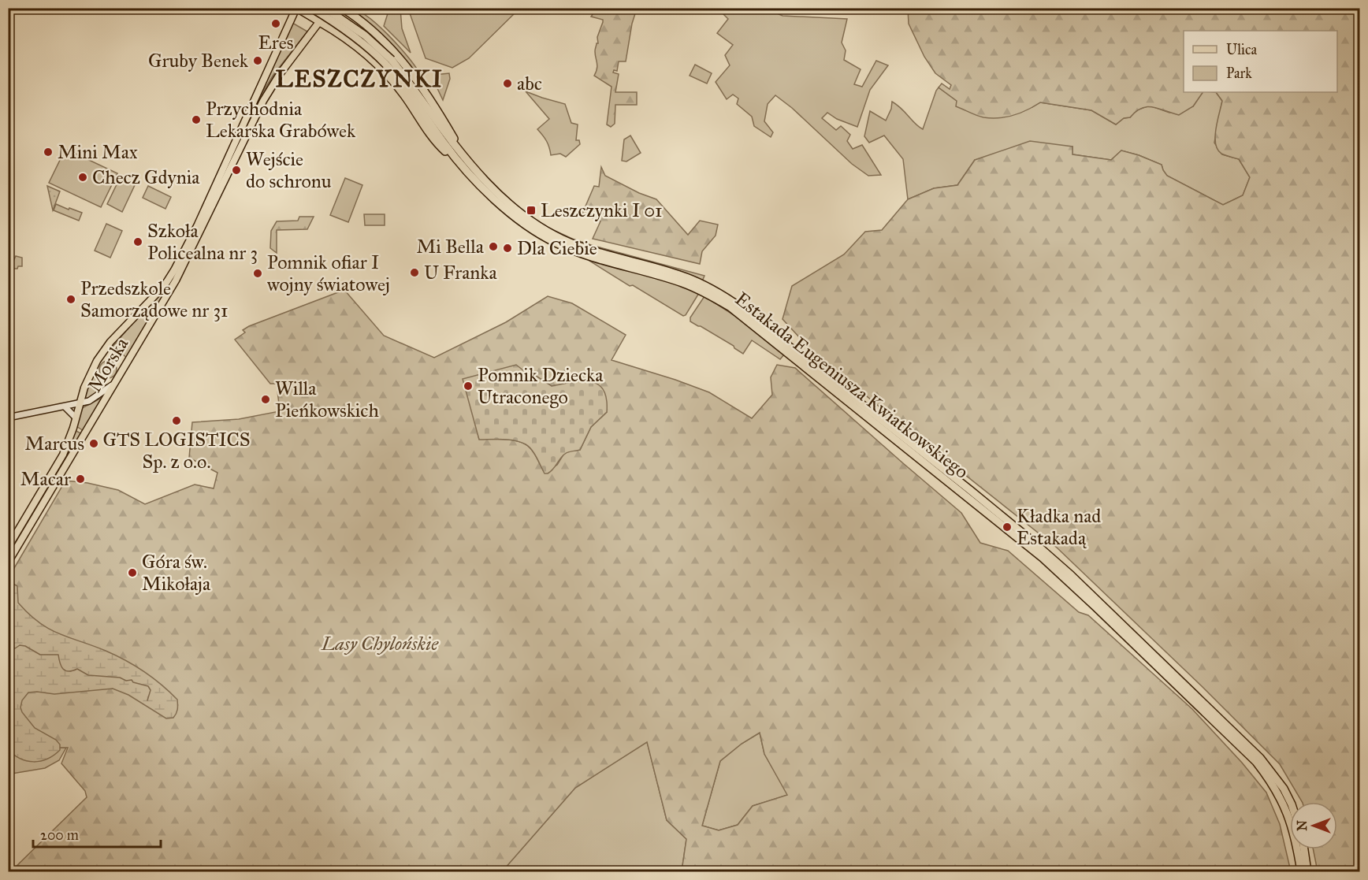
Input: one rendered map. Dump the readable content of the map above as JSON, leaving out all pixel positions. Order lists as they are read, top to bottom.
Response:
{
  "streets": {
    "highway": ["Estakada Eugeniusza Kwiatkowskiego"],
    "main road": ["Morska"]
  },
  "crossings": [
    ["Morska", "Estakada Eugeniusza Kwiatkowskiego"]
  ],
  "districts": ["LESZCZYNKI"],
  "parks": ["Lasy Chylońskie"],
  "places": {
    "other": [
      "Eres",
      "Gruby Benek",
      "abc",
      "Przychodnia Lekarska Grabówek",
      "Mini Max",
      "Wejście do schronu",
      "Checz Gdynia",
      "Szkoła Policealna nr 3",
      "Mi Bella",
      "Dla Ciebie",
      "U Franka",
      "Pomnik ofiar I wojny światowej",
      "Przedszkole Samorządowe nr 31",
      "Pomnik Dziecka Utraconego",
      "Willa Pieńkowskich",
      "GTS LOGISTICS Sp. z o.o.",
      "Marcus",
      "Macar",
      "Kładka nad Estakadą",
      "Góra św. Mikołaja"
    ],
    "transit": ["Leszczynki I 01"]
  },
  "legend": ["Ulica", "Park"],
  "scale_bar": "200 m",
  "north": "left"
}
